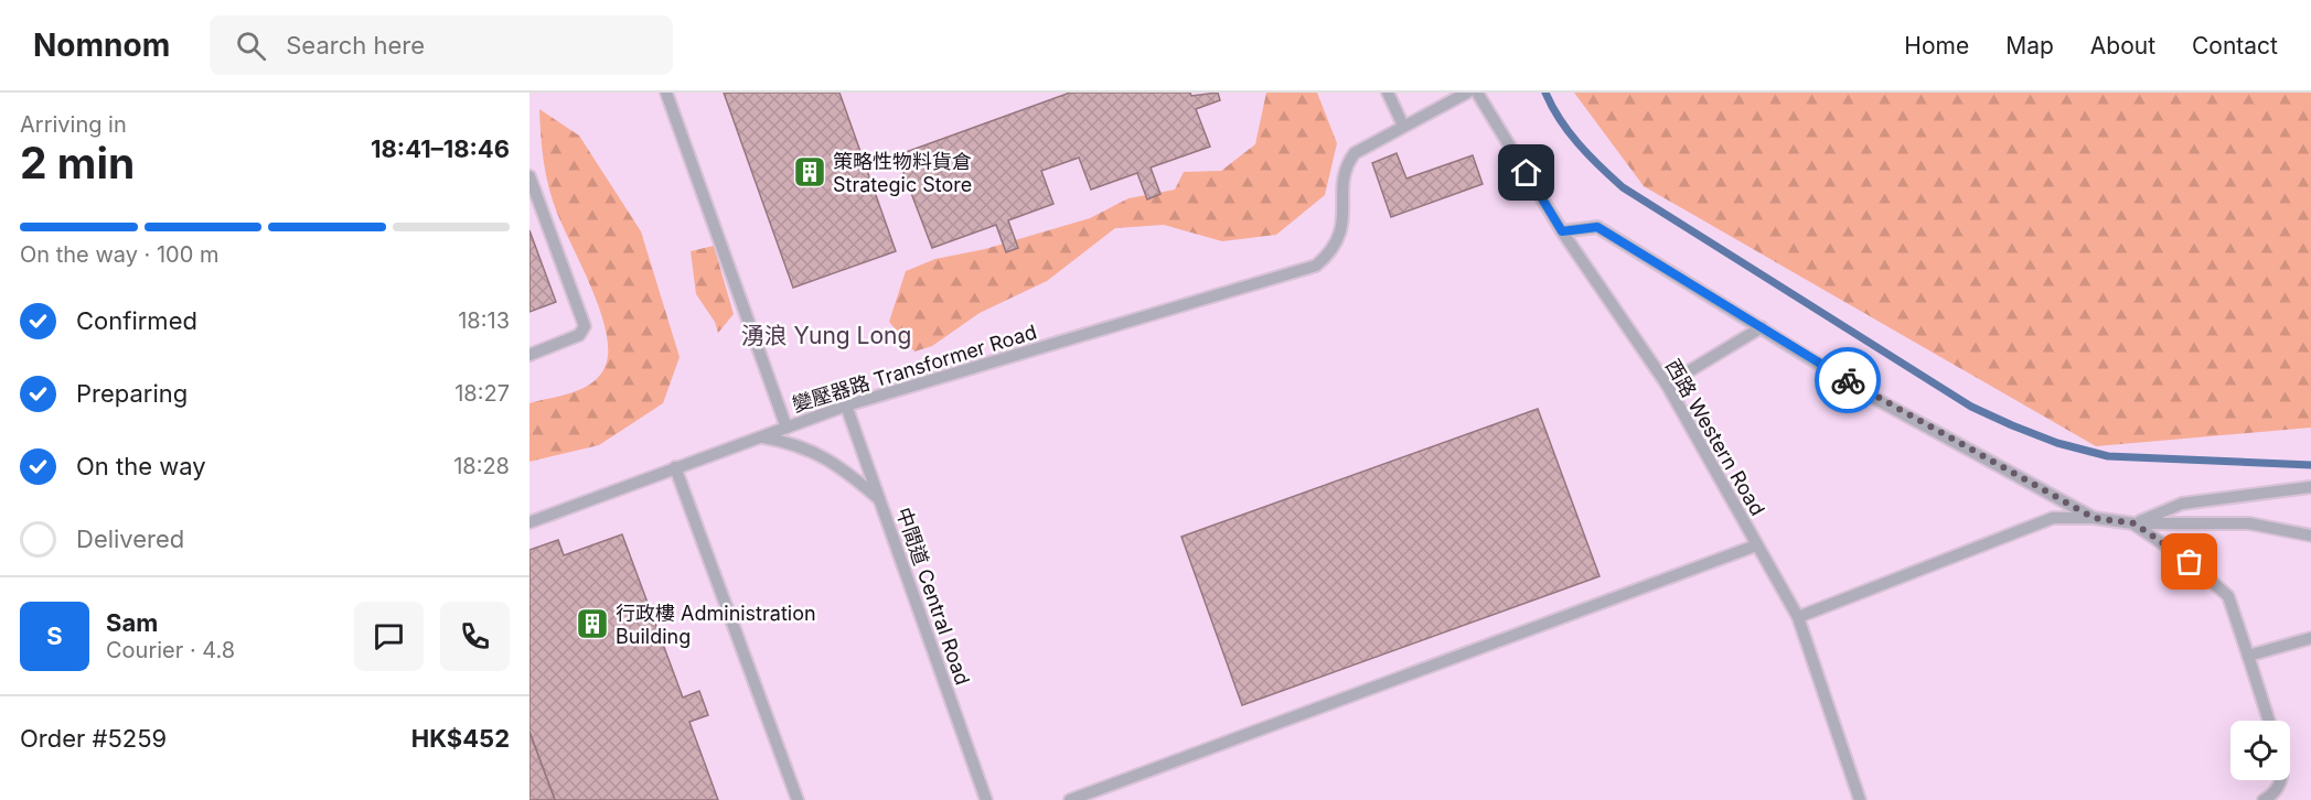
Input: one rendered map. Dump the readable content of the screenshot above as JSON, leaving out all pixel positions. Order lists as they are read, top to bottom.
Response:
{
  "streets": {
    "lane": ["變壓器路 Transformer Road", "西路 Western Road", "中間道 Central Road"]
  },
  "crossings": [
    ["變壓器路 Transformer Road", "中間道 Central Road"]
  ],
  "districts": ["湧浪 Yung Long"],
  "places": {
    "building": ["策略性物料貨倉 Strategic Store", "行政樓 Administration Building"]
  },
  "page": {
    "header": "Nomnom",
    "search": "Search here",
    "nav": [
      "Home",
      "Map",
      "About",
      "Contact"
    ],
    "heading": ["2 min", "Arriving in", "18:41–18:46"],
    "panel": [
      "Sam",
      "Courier · 4.8",
      "Order #5259",
      "HK$452"
    ],
    "bar": "On the way · 100 m",
    "list": [
      ["Confirmed", "18:13"],
      ["Preparing", "18:27"],
      ["On the way", "18:28"],
      "Delivered"
    ],
    "round": "S"
  }
}
